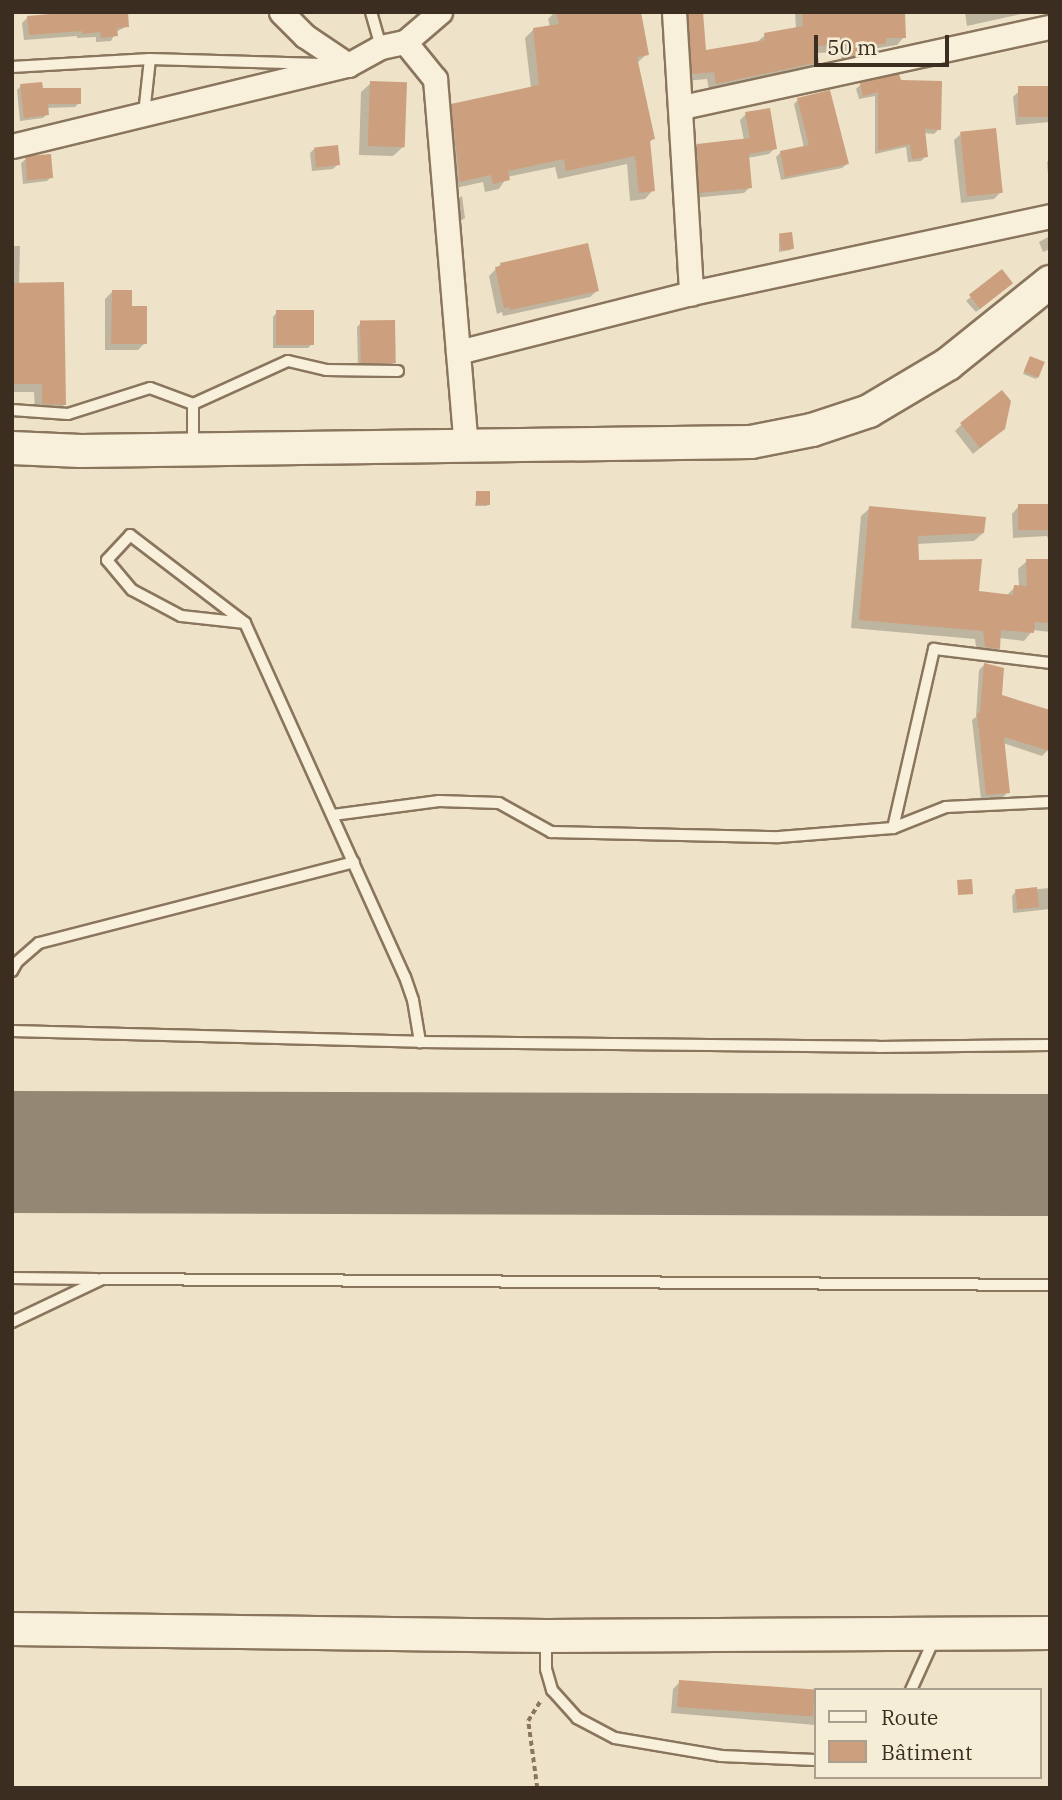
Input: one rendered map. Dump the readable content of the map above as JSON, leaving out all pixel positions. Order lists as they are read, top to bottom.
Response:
{
  "legend": ["Route", "Bâtiment"],
  "scale_bar": "50 m"
}
